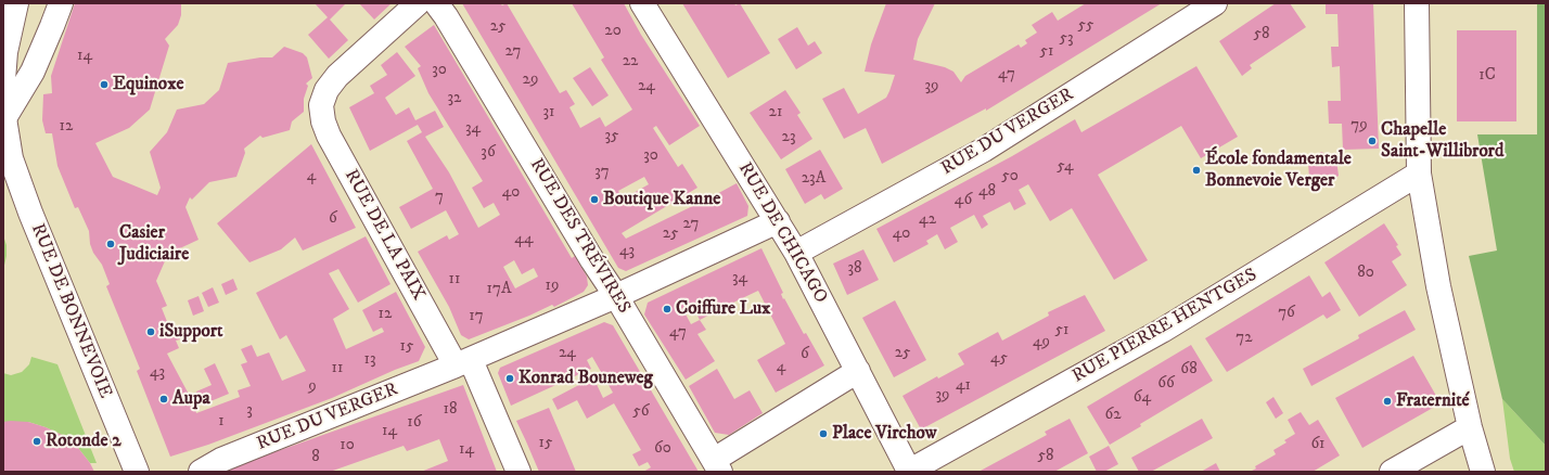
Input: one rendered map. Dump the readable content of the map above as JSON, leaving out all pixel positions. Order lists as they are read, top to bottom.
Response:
{
  "streets": {
    "street": [
      "RUE DU VERGER",
      "RUE DE CHICAGO",
      "RUE DE LA PAIX",
      "RUE DES TRÉVIRES",
      "RUE DE BONNEVOIE",
      "RUE PIERRE HENTGES"
    ]
  },
  "crossings": [
    ["RUE DU VERGER", "RUE DE CHICAGO"],
    ["RUE DU VERGER", "RUE DE LA PAIX"],
    ["RUE DU VERGER", "RUE DES TRÉVIRES"],
    ["RUE DE CHICAGO", "RUE PIERRE HENTGES"]
  ],
  "places": [
    "Equinoxe",
    "Chapelle Saint-Willibrord",
    "École fondamentale Bonnevoie Verger",
    "Boutique Kanne",
    "Casier Judiciaire",
    "Coiffure Lux",
    "iSupport",
    "Konrad Bouneweg",
    "Aupa",
    "Fraternité",
    "Place Virchow",
    "Rotonde 2"
  ],
  "house_numbers": [
    "55",
    "25",
    "20",
    "58",
    "53",
    "27",
    "51",
    "14",
    "22",
    "30",
    "47",
    "1C",
    "29",
    "24",
    "39",
    "32",
    "31",
    "21",
    "79",
    "12",
    "34",
    "35",
    "23",
    "36",
    "30",
    "54",
    "37",
    "4",
    "50",
    "23A",
    "48",
    "40",
    "7",
    "46",
    "6",
    "42",
    "27",
    "25",
    "40",
    "44",
    "43",
    "38",
    "80",
    "34",
    "11",
    "19",
    "17A",
    "76",
    "12",
    "17",
    "51",
    "47",
    "72",
    "49",
    "15",
    "24",
    "25",
    "6",
    "45",
    "13",
    "4",
    "11",
    "68",
    "43",
    "66",
    "41",
    "9",
    "39",
    "64",
    "18",
    "3",
    "56",
    "62",
    "1",
    "16",
    "14",
    "15",
    "61",
    "10",
    "60",
    "14",
    "58",
    "8"
  ]
}
